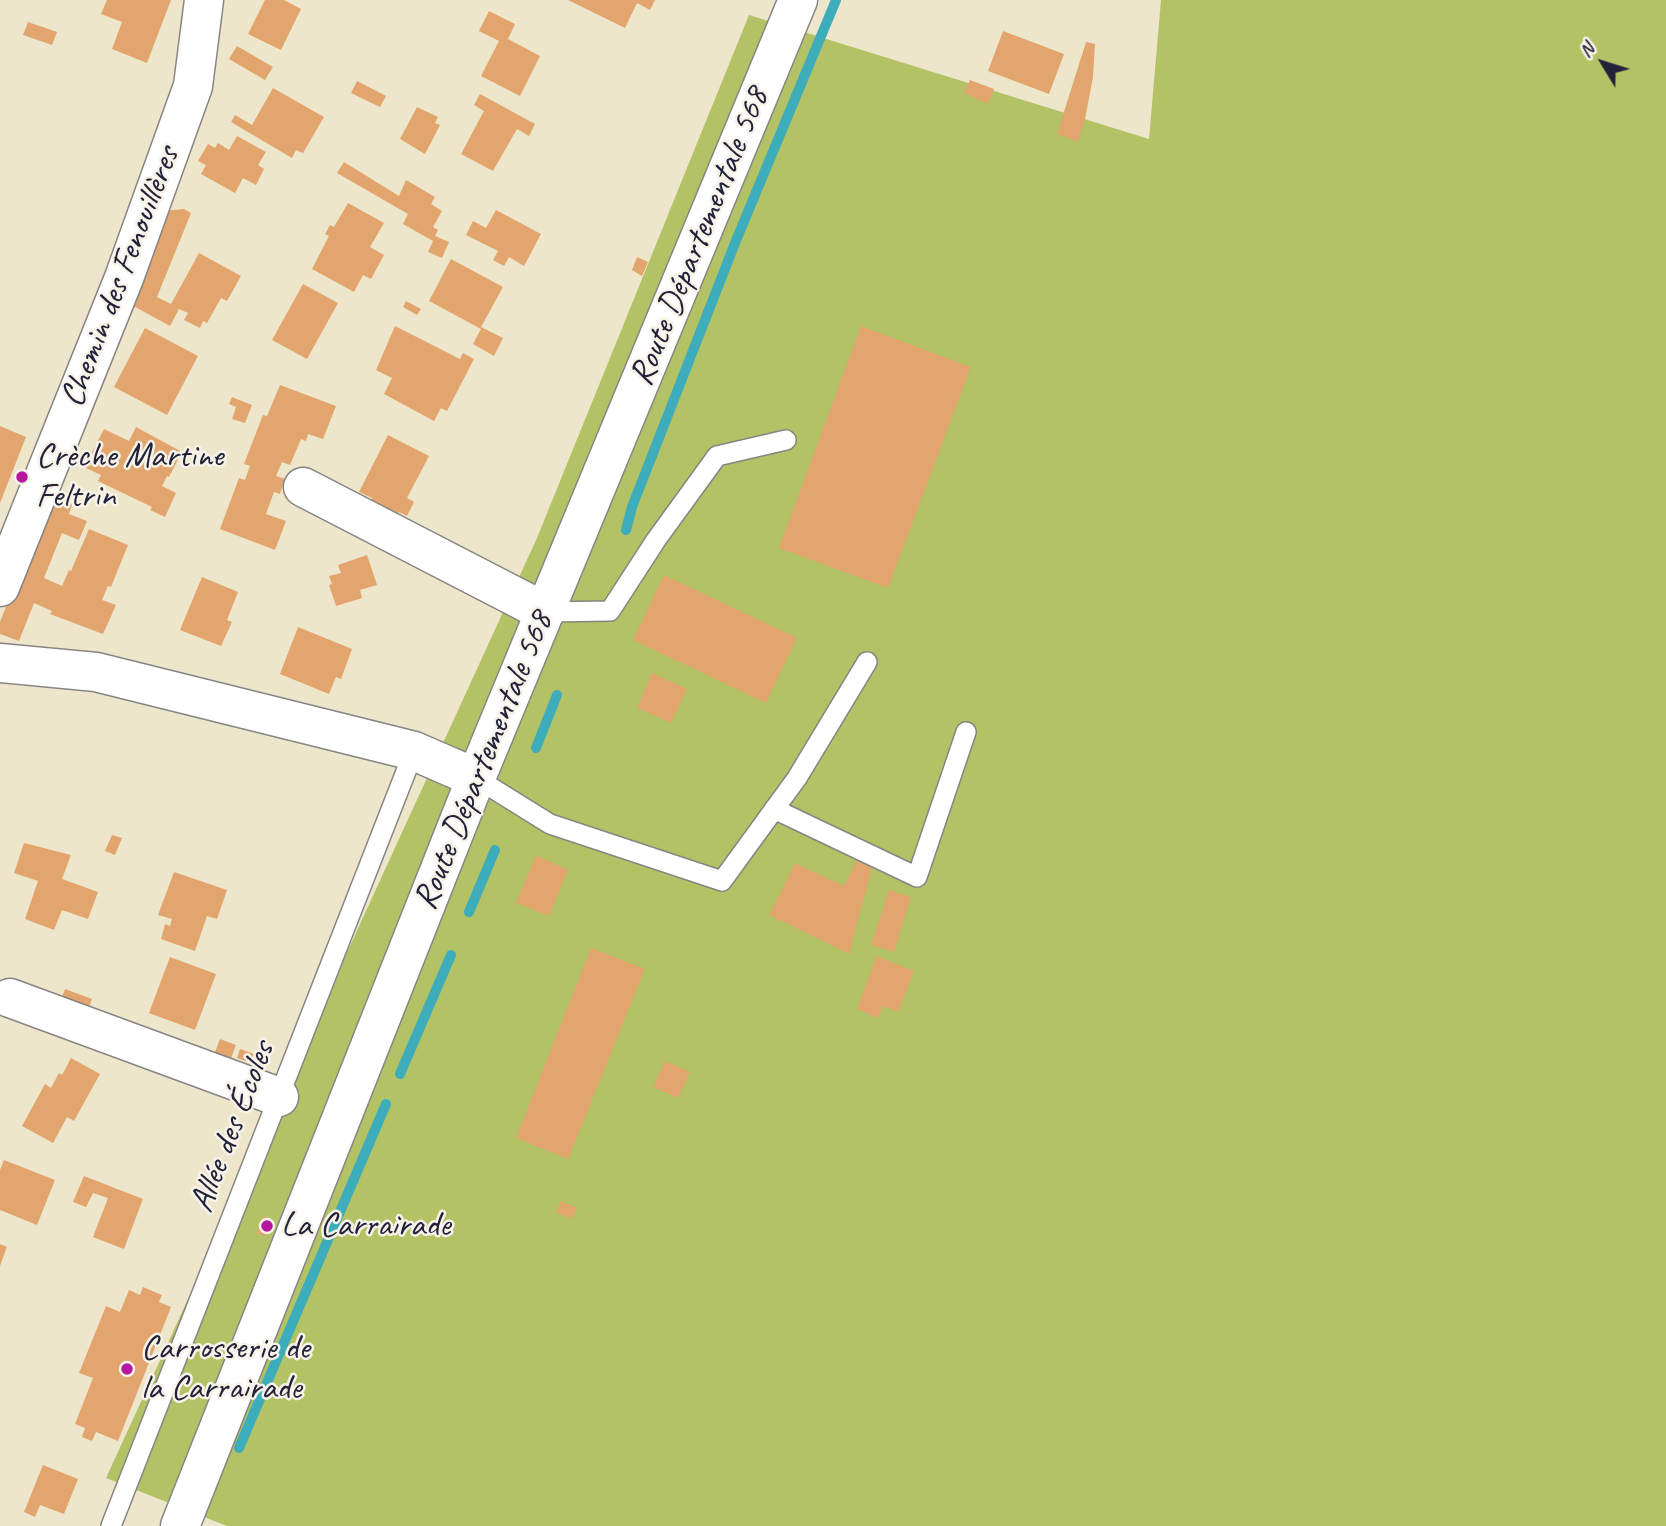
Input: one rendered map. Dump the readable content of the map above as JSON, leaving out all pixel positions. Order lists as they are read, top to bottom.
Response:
{
  "streets": {
    "street": ["Route Départementale 568", "Chemin des Fenouillères"],
    "lane": ["Allée des Écoles"]
  },
  "places": ["Crèche Martine Feltrin", "La Carrairade", "Carrosserie de la Carrairade"],
  "north": "top left"
}
